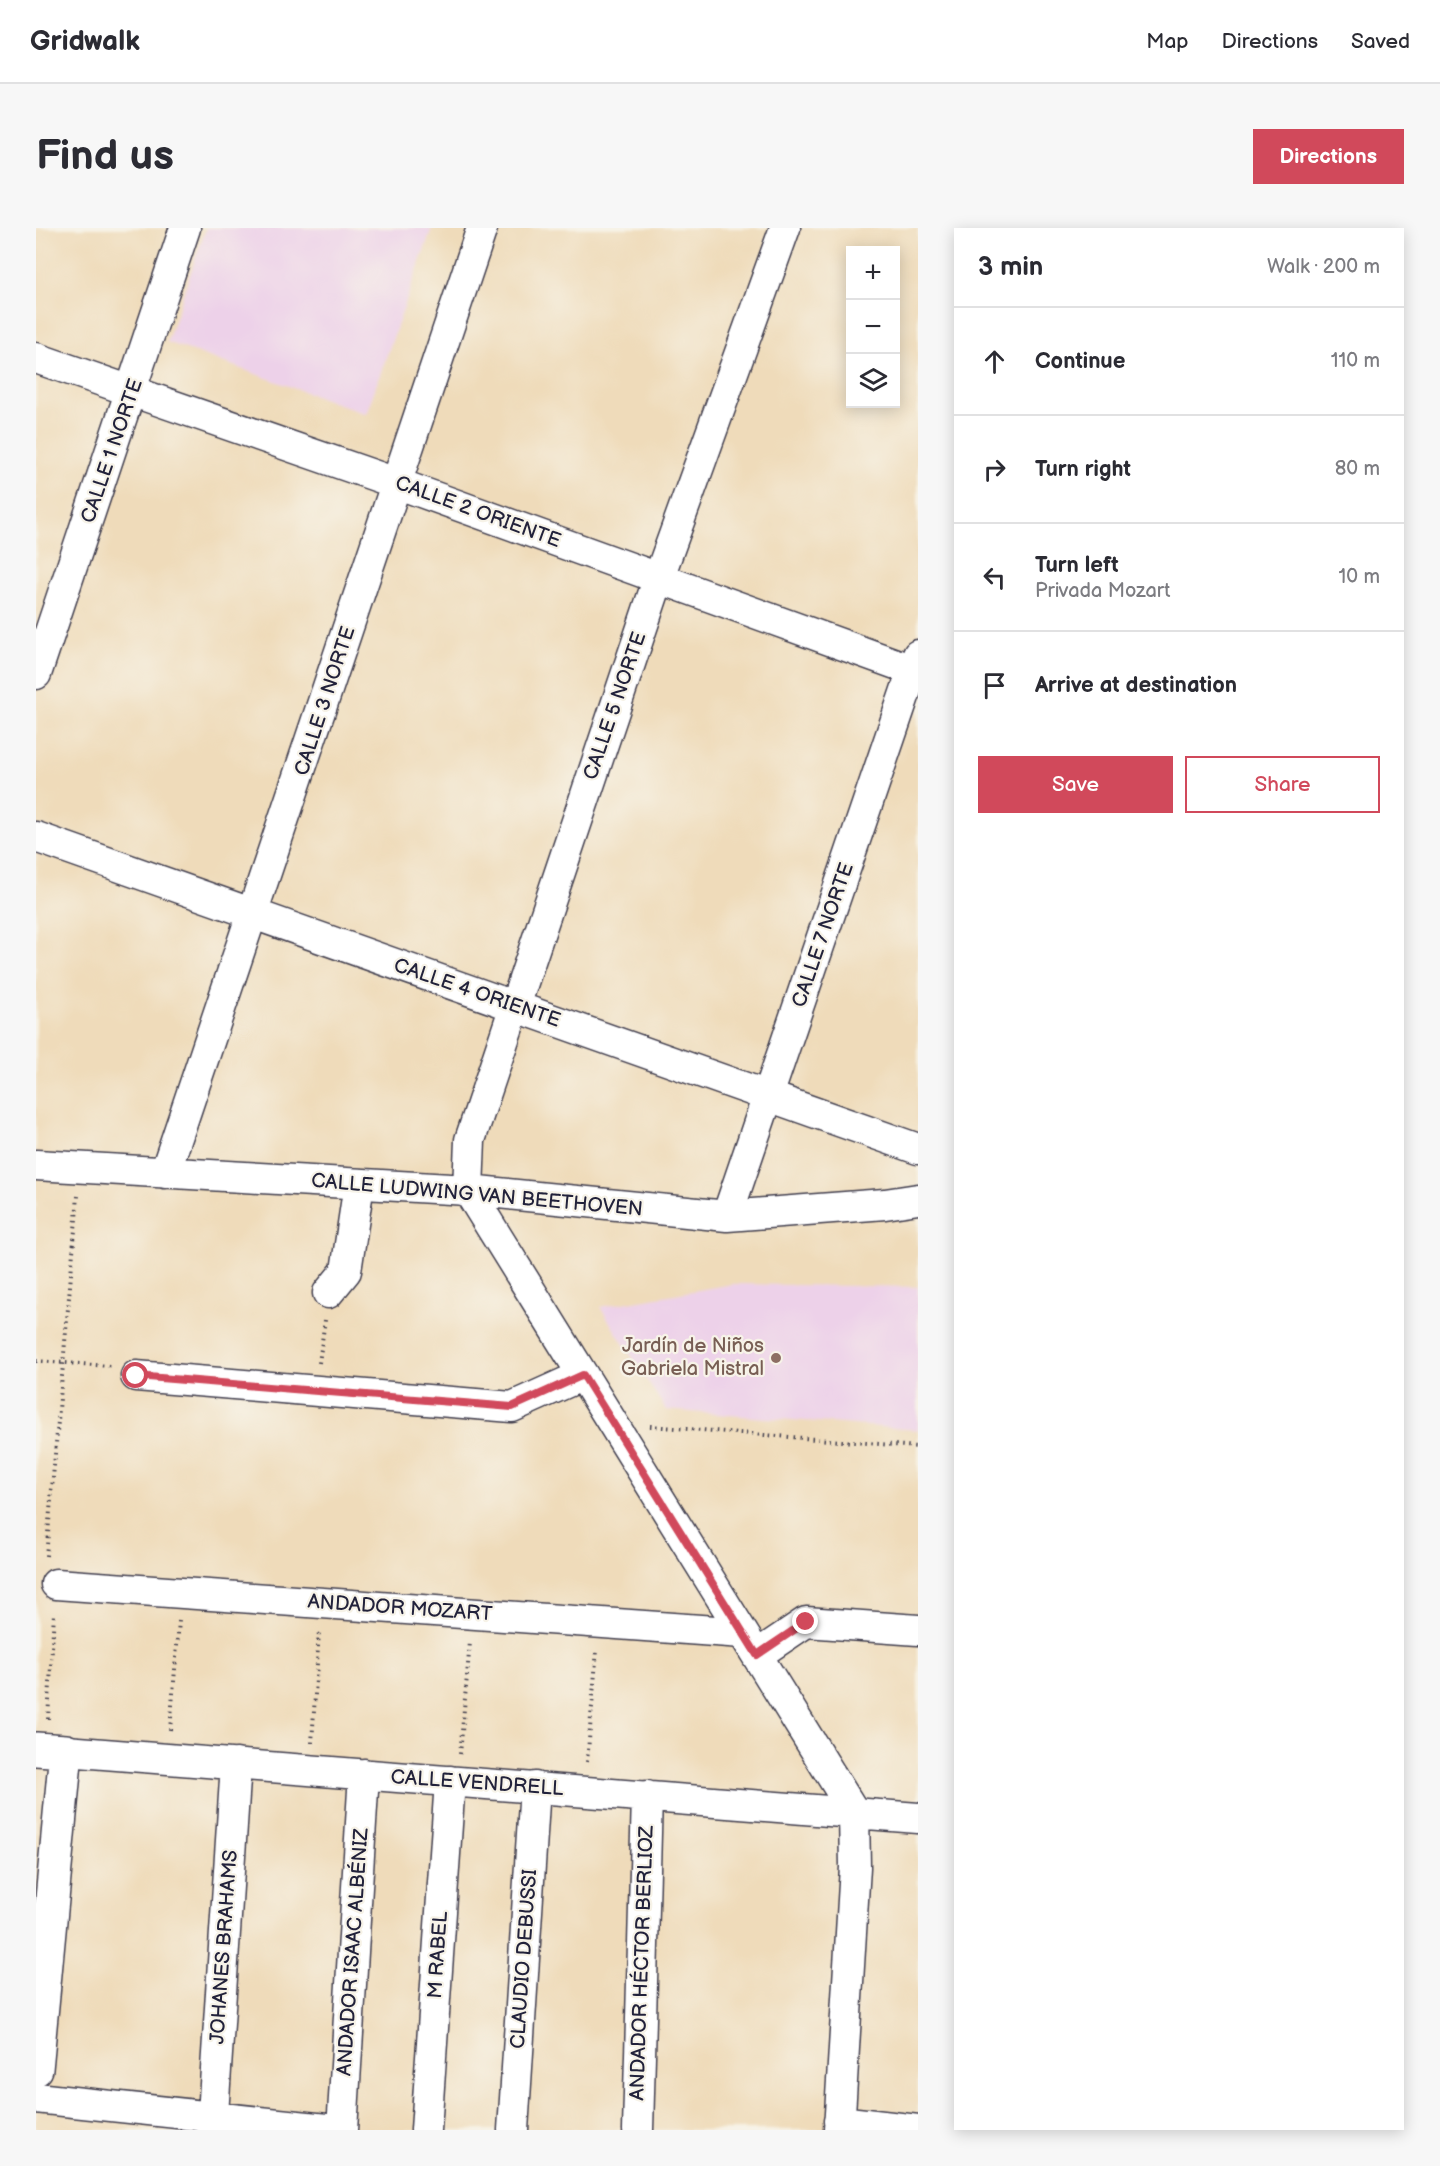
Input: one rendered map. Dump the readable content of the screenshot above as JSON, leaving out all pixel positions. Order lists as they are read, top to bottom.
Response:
{
  "streets": {
    "street": [
      "CALLE 1 NORTE",
      "CALLE 2 ORIENTE",
      "CALLE 3 NORTE",
      "CALLE 5 NORTE",
      "CALLE 7 NORTE",
      "CALLE 4 ORIENTE",
      "CALLE LUDWING VAN BEETHOVEN",
      "ANDADOR MOZART",
      "CALLE VENDRELL",
      "JOHANES BRAHAMS",
      "ANDADOR ISAAC ALBÉNIZ",
      "M RABEL",
      "CLAUDIO DEBUSSI",
      "ANDADOR HÉCTOR BERLIOZ"
    ]
  },
  "crossings": [
    ["CALLE 1 NORTE", "CALLE 2 ORIENTE"],
    ["CALLE 2 ORIENTE", "CALLE 3 NORTE"],
    ["CALLE 2 ORIENTE", "CALLE 5 NORTE"],
    ["CALLE 2 ORIENTE", "CALLE 7 NORTE"],
    ["CALLE 3 NORTE", "CALLE 4 ORIENTE"],
    ["CALLE 3 NORTE", "CALLE LUDWING VAN BEETHOVEN"],
    ["CALLE 5 NORTE", "CALLE 4 ORIENTE"],
    ["CALLE 5 NORTE", "CALLE LUDWING VAN BEETHOVEN"],
    ["CALLE 7 NORTE", "CALLE 4 ORIENTE"],
    ["CALLE 7 NORTE", "CALLE LUDWING VAN BEETHOVEN"],
    ["CALLE VENDRELL", "JOHANES BRAHAMS"],
    ["CALLE VENDRELL", "ANDADOR ISAAC ALBÉNIZ"],
    ["CALLE VENDRELL", "M RABEL"],
    ["CALLE VENDRELL", "CLAUDIO DEBUSSI"],
    ["CALLE VENDRELL", "ANDADOR HÉCTOR BERLIOZ"]
  ],
  "places": ["Jardín de Niños Gabriela Mistral"],
  "page": {
    "header": "Gridwalk",
    "nav": ["Map", "Directions", "Saved"],
    "buttons": [
      "Directions",
      ["Save", "Share"]
    ],
    "title": "Find us",
    "heading": ["3 min", "Walk · 200 m"],
    "map_buttons": ["+", "−"],
    "list": [
      ["Continue", "110 m"],
      ["Turn right", "80 m"],
      ["Turn left", "Privada Mozart", "10 m"],
      "Arrive at destination"
    ]
  }
}
